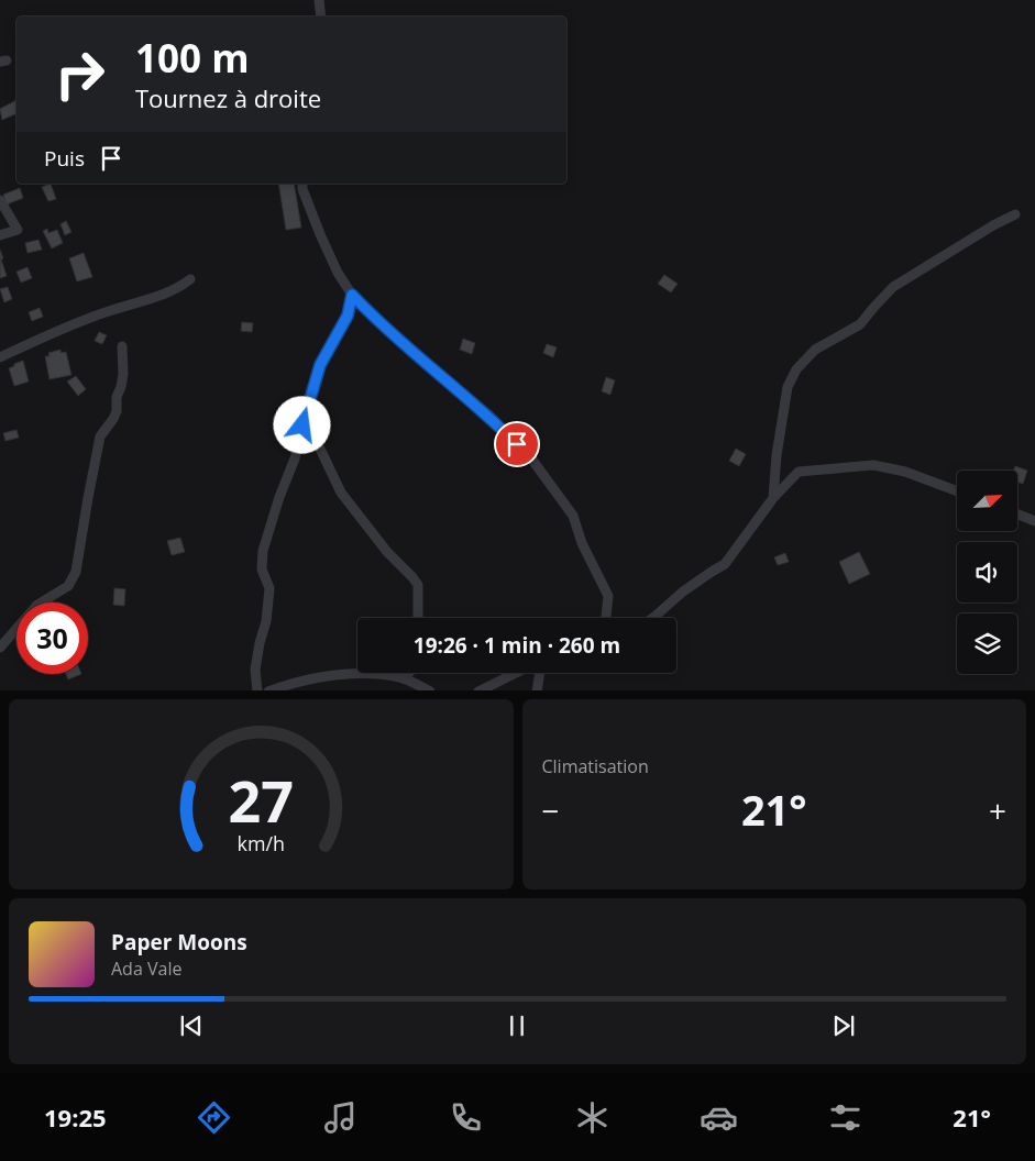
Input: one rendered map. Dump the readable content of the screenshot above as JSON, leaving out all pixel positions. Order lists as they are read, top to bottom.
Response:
{
  "north": "top right",
  "page": {
    "turn": ["100 m", "Tournez à droite"],
    "then": "Puis",
    "limit": "30",
    "trip": "19:26 · 1 min · 260 m",
    "tile": "Climatisation",
    "heat": ["−", "21°", "+"],
    "song": ["Paper Moons", "Ada Vale"],
    "tabs": ["19:25", "21°"],
    "gauge": ["27", "km/h"]
  }
}
